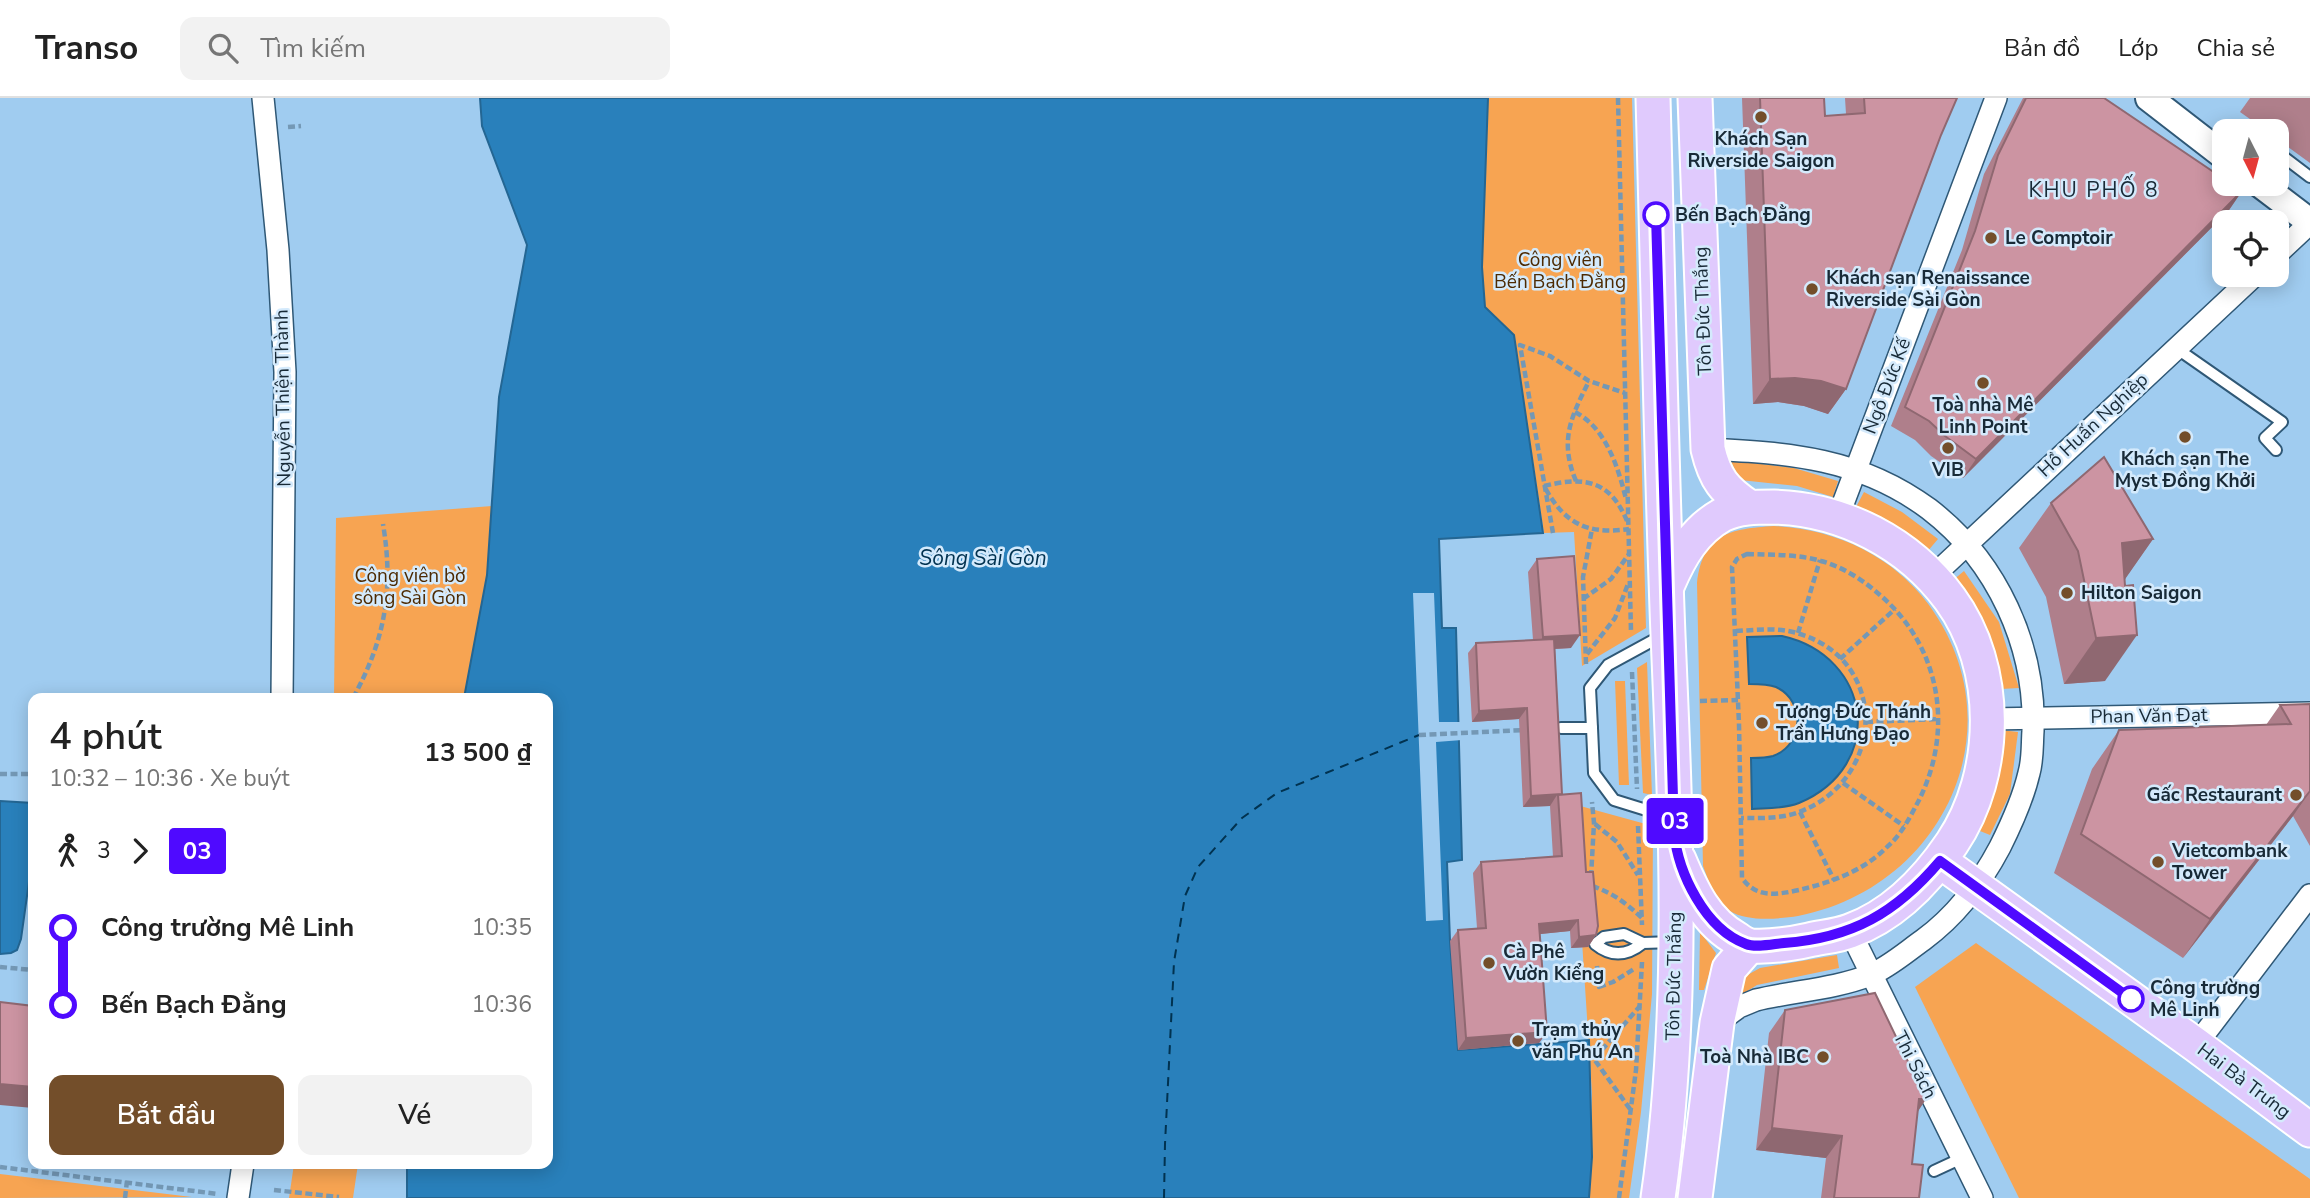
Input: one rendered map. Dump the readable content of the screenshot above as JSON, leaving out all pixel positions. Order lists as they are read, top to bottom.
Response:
{
  "streets": {
    "main road": ["Tôn Ðức Thắng", "Tôn Đức Thắng", "Hai Bà Trưng"],
    "street": [
      "Ngô Ðức Kế",
      "Nguyễn Thiện Thành",
      "Hồ Huấn Nghiệp",
      "Phan Văn Ðạt",
      "Thi Sách"
    ]
  },
  "districts": ["KHU PHỐ 8"],
  "water": ["Sông Sài Gòn"],
  "parks": ["Công viên Bến Bạch Đằng", "Công viên bờ sông Sài Gòn"],
  "places": [
    "Khách Sạn Riverside Saigon",
    "Bến Bạch Đằng",
    "Le Comptoir",
    "Khách sạn Renaissance Riverside Sài Gòn",
    "Toà nhà Mê Linh Point",
    "Khách sạn The Myst Đồng Khởi",
    "VIB",
    "Hilton Saigon",
    "Tượng Đức Thánh Trần Hưng Đạo",
    "Gấc Restaurant",
    "Vietcombank Tower",
    "Cà Phê Vườn Kiểng",
    "Công trường Mê Linh",
    "Trạm thủy văn Phú An",
    "Toà Nhà IBC"
  ],
  "lines": ["bus line 03"],
  "north": "bottom",
  "page": {
    "header": "Transo",
    "search": "Tìm kiếm",
    "nav": ["Bản đồ", "Lớp", "Chia sẻ"],
    "on_map": "03",
    "heading": ["4 phút", "10:32 – 10:36 · Xe buýt", "13 500 ₫"],
    "legs": ["3", "03"],
    "list": [
      {
        "name": "Công trường Mê Linh",
        "value": "10:35"
      },
      {
        "name": "Bến Bạch Đằng",
        "value": "10:36"
      }
    ],
    "buttons": ["Bắt đầu", "Vé"]
  }
}
